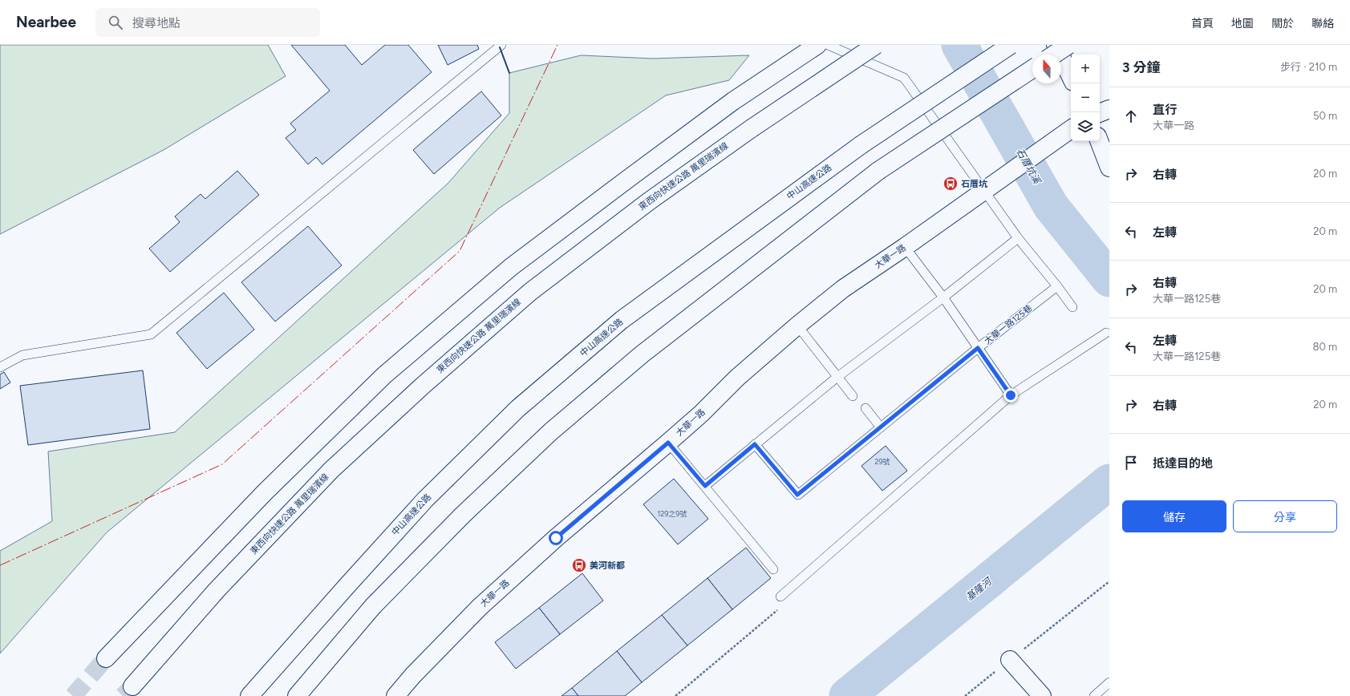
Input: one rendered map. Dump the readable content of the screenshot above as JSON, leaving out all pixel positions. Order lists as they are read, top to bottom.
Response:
{
  "streets": {
    "main road": ["東西向快速公路 萬里瑞濱線", "中山高速公路", "大華一路"],
    "lane": ["大華一路125巷"]
  },
  "water": ["石厝坑溪", "基隆河"],
  "places": {
    "bus stop": ["石厝坑", "美河新都"]
  },
  "house_numbers": ["29號", "129之9號"],
  "north": "top",
  "page": {
    "header": "Nearbee",
    "search": "搜尋地點",
    "nav": [
      "首頁",
      "地圖",
      "關於",
      "聯絡"
    ],
    "heading": ["3 分鐘", "步行 · 210 m"],
    "map_buttons": ["+", "−"],
    "list": [
      ["直行", "大華一路", "50 m"],
      ["右轉", "20 m"],
      ["左轉", "20 m"],
      ["右轉", "大華一路125巷", "20 m"],
      ["左轉", "大華一路125巷", "80 m"],
      ["右轉", "20 m"],
      "抵達目的地"
    ],
    "buttons": ["儲存", "分享"]
  }
}
